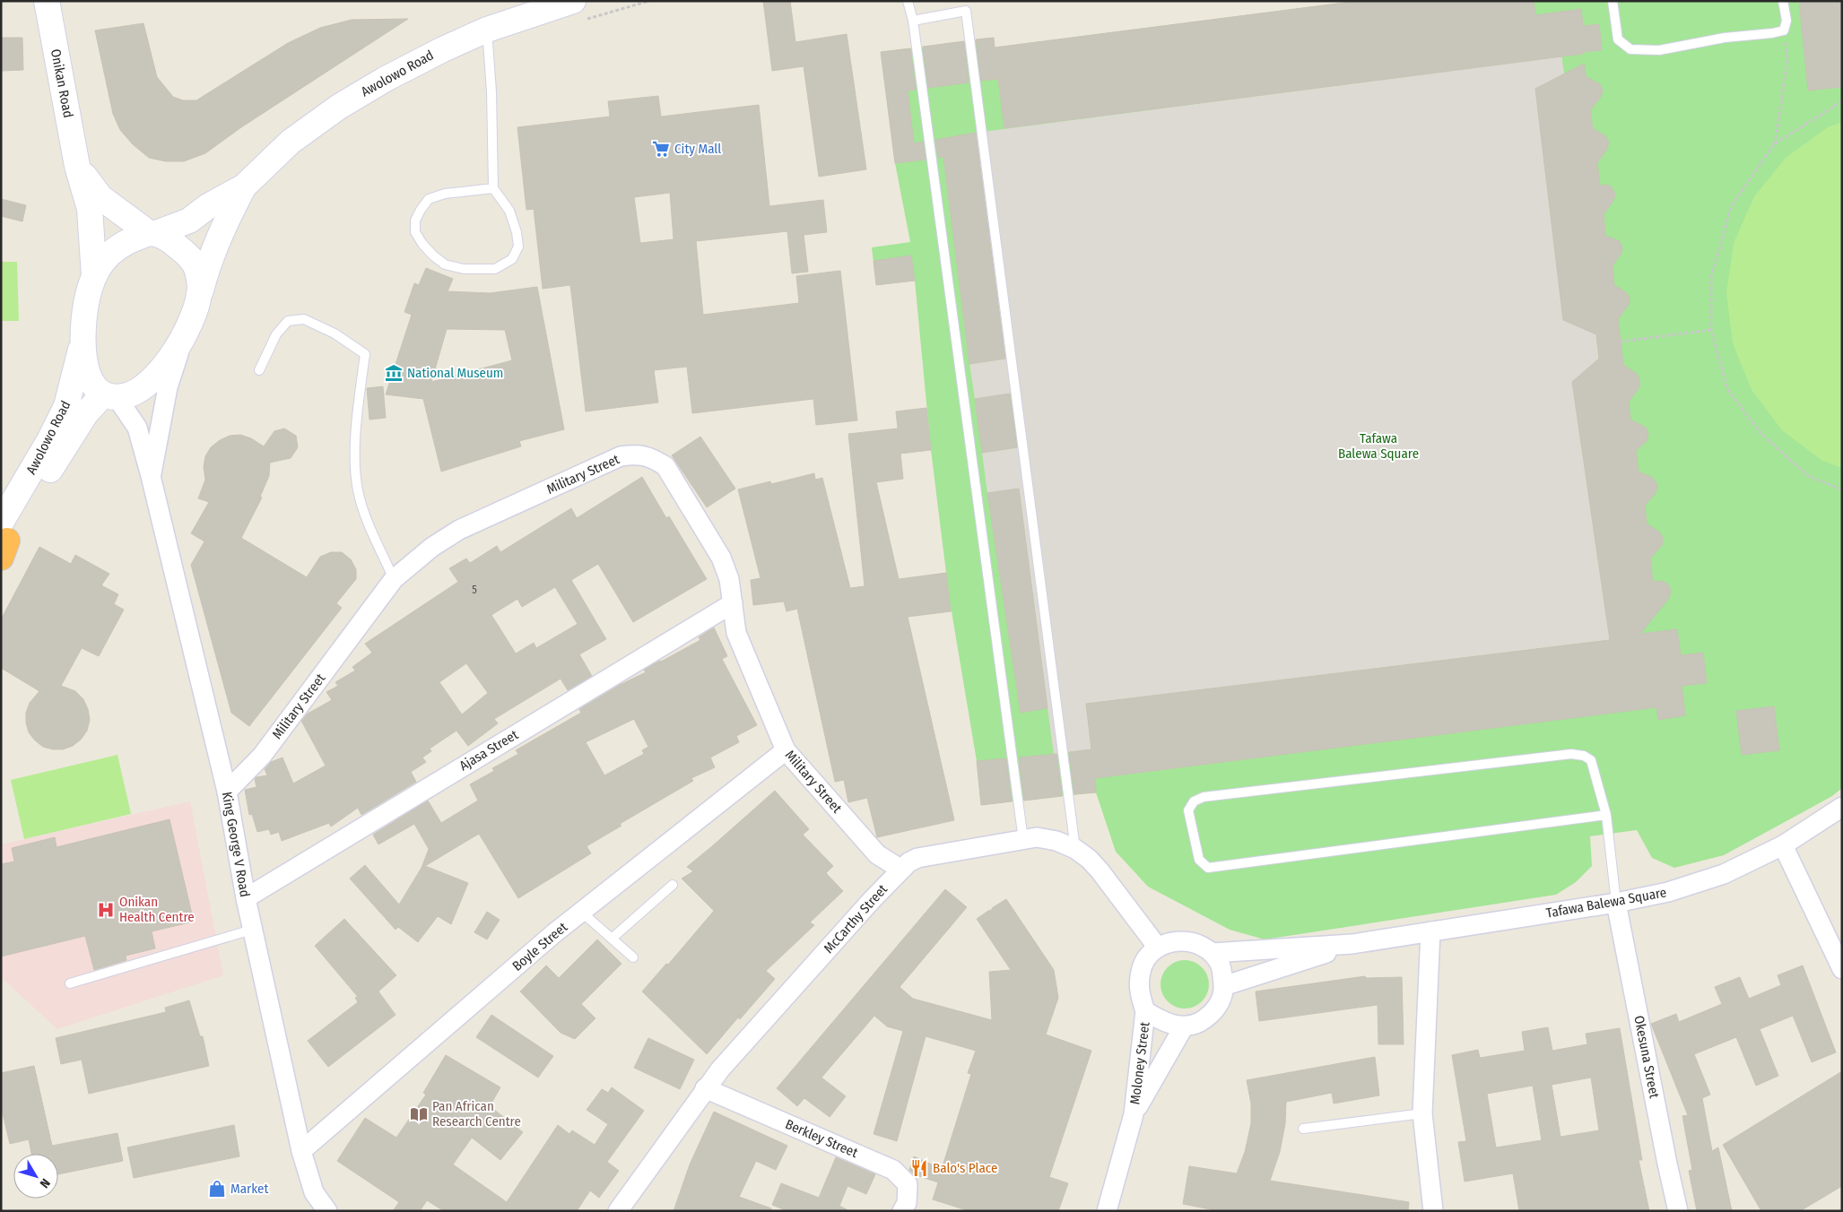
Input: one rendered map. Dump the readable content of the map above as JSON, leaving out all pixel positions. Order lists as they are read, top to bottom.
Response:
{
  "streets": {
    "main road": ["Awolowo Road", "Onikan Road"],
    "street": [
      "Military Street",
      "Ajasa Street",
      "King George V Road",
      "Tafawa Balewa Square",
      "McCarthy Street",
      "Boyle Street",
      "Okesuna Street",
      "Moloney Street",
      "Berkley Street"
    ]
  },
  "crossings": [
    ["Awolowo Road", "Onikan Road"],
    ["Awolowo Road", "King George V Road"],
    ["Onikan Road", "King George V Road"],
    ["Military Street", "Ajasa Street"],
    ["Military Street", "King George V Road"],
    ["Military Street", "McCarthy Street"],
    ["Military Street", "Boyle Street"],
    ["Ajasa Street", "King George V Road"],
    ["King George V Road", "Boyle Street"],
    ["Tafawa Balewa Square", "McCarthy Street"],
    ["Tafawa Balewa Square", "Okesuna Street"],
    ["Tafawa Balewa Square", "Moloney Street"],
    ["McCarthy Street", "Moloney Street"],
    ["McCarthy Street", "Berkley Street"]
  ],
  "parks": ["Tafawa Balewa Square"],
  "places": {
    "supermarket": ["City Mall"],
    "museum": ["National Museum"],
    "hospital": ["Onikan Health Centre"],
    "library": ["Pan African Research Centre"],
    "restaurant": ["Balo's Place"],
    "shop": ["Market"]
  },
  "house_numbers": ["5"],
  "north": "bottom right"
}
